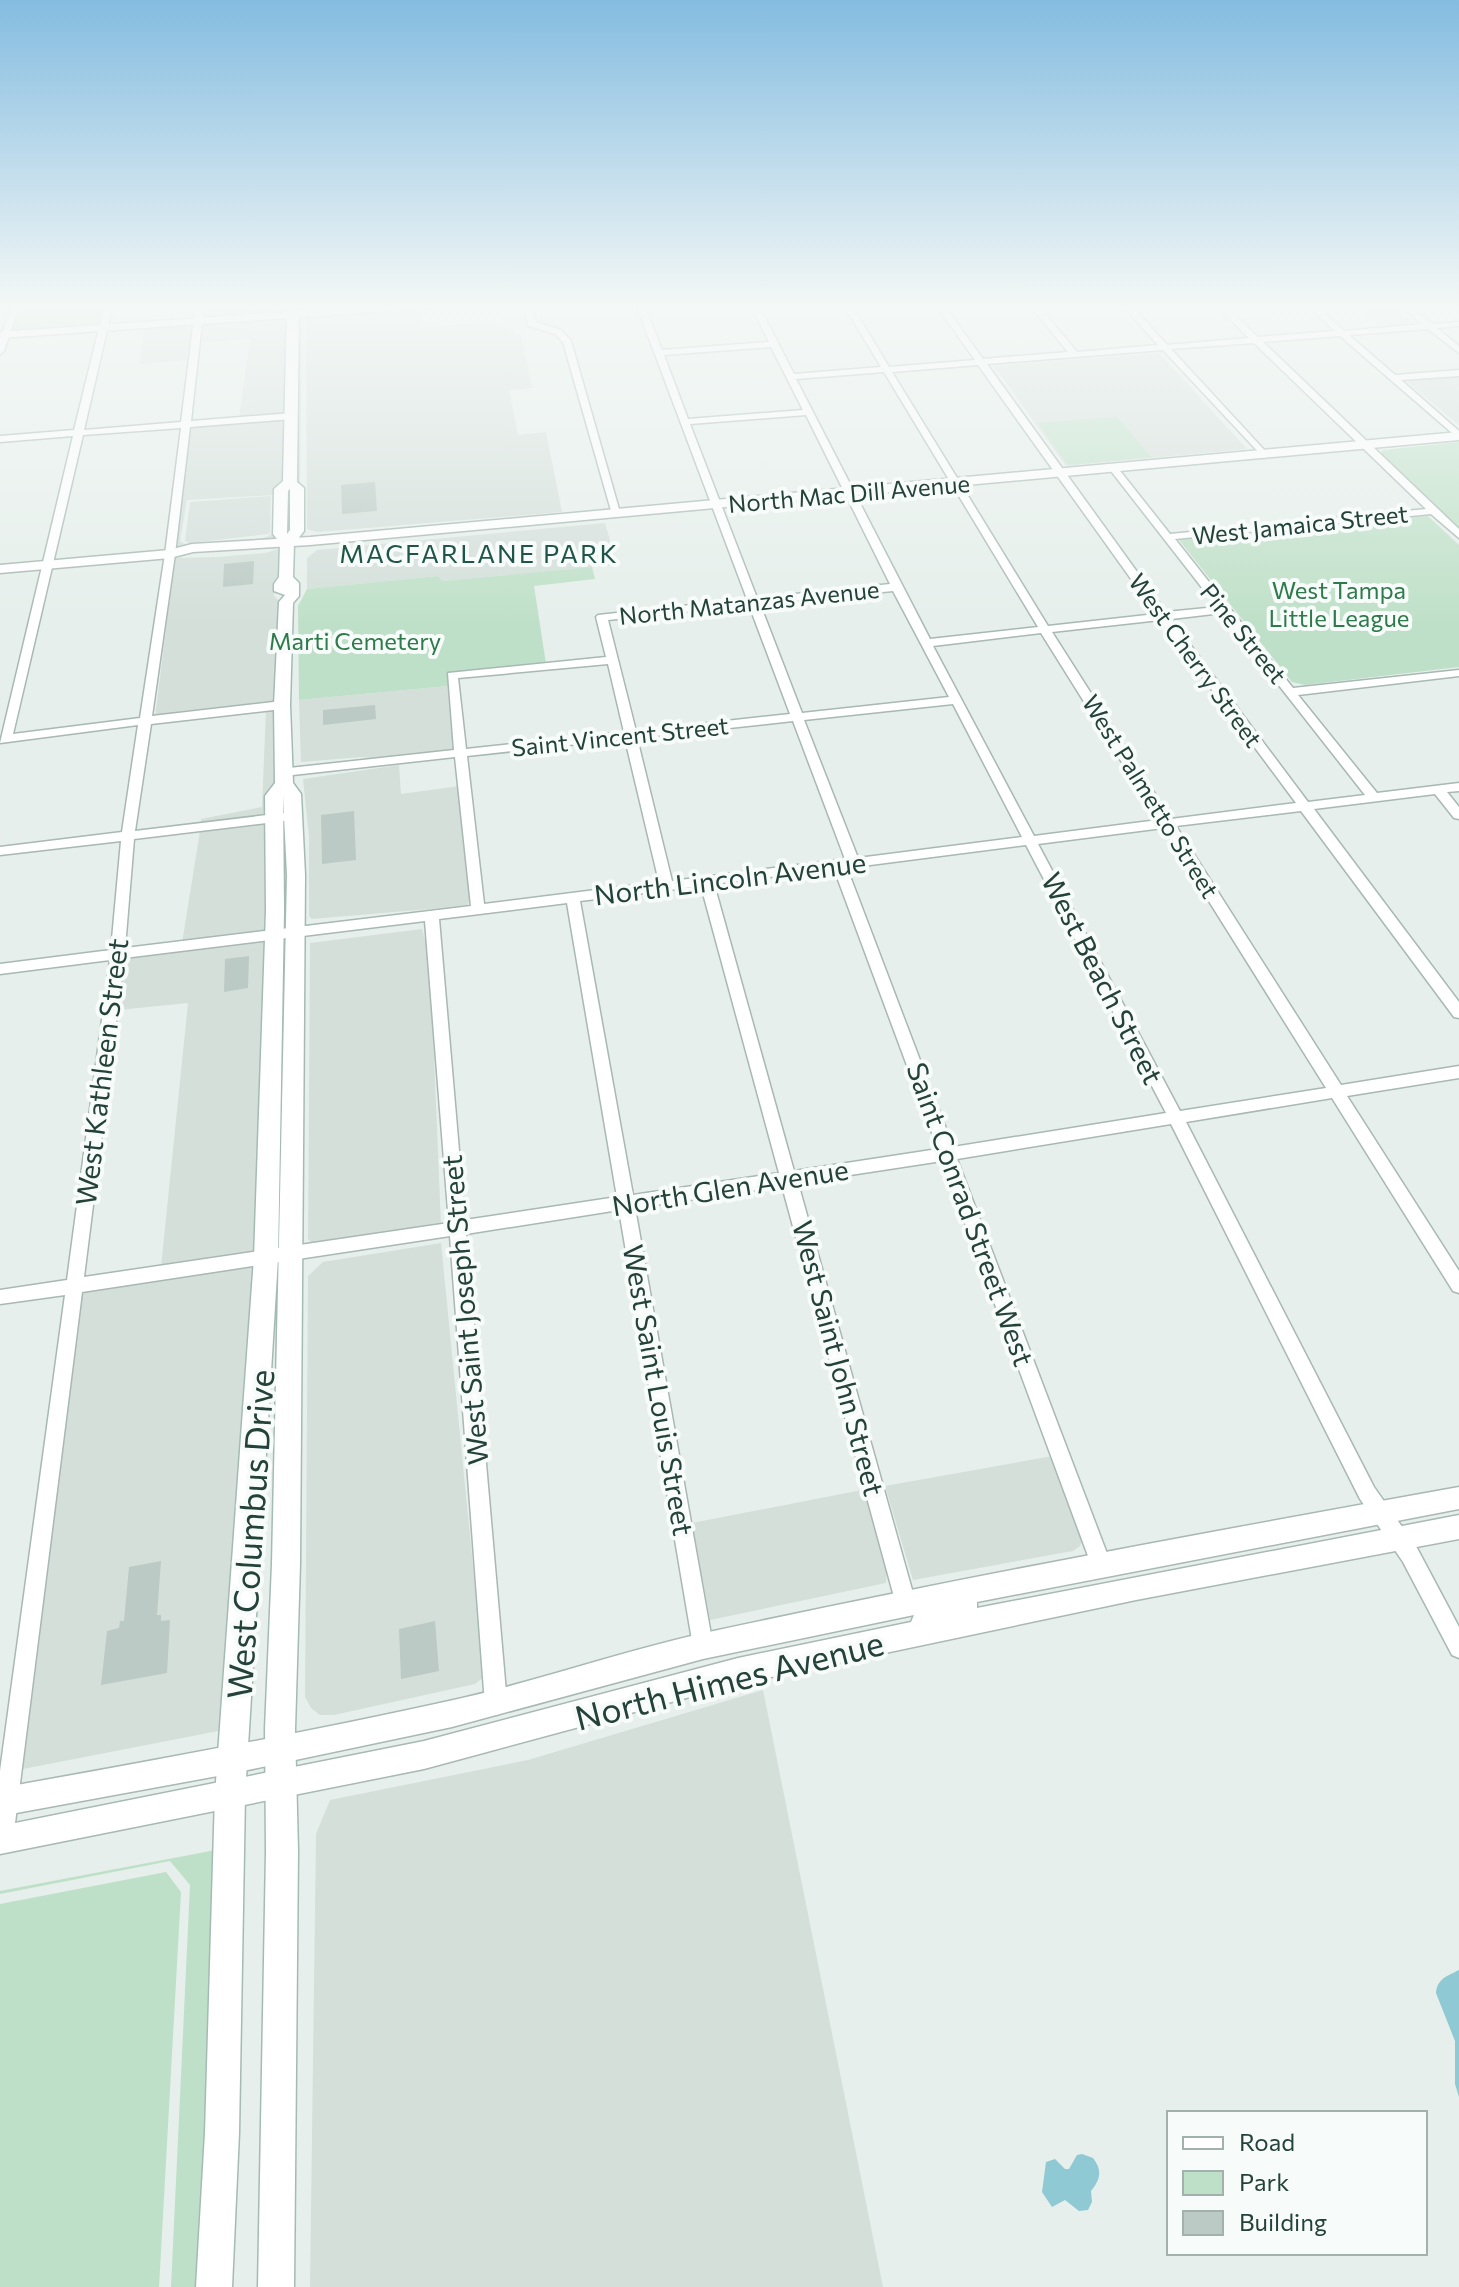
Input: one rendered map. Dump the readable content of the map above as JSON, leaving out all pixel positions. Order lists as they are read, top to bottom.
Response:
{
  "streets": {
    "main road": ["West Columbus Drive"],
    "street": [
      "North Mac Dill Avenue",
      "West Jamaica Street",
      "North Matanzas Avenue",
      "Pine Street",
      "West Cherry Street",
      "Saint Vincent Street",
      "West Palmetto Street",
      "North Lincoln Avenue",
      "West Beach Street",
      "West Kathleen Street",
      "North Glen Avenue",
      "Saint Conrad Street West",
      "West Saint Joseph Street",
      "West Saint John Street",
      "West Saint Louis Street",
      "North Himes Avenue"
    ]
  },
  "crossings": [
    ["North Mac Dill Avenue", "Pine Street"],
    ["North Mac Dill Avenue", "West Cherry Street"],
    ["North Mac Dill Avenue", "West Palmetto Street"],
    ["North Mac Dill Avenue", "West Beach Street"],
    ["North Mac Dill Avenue", "West Kathleen Street"],
    ["North Mac Dill Avenue", "Saint Conrad Street West"],
    ["North Mac Dill Avenue", "West Columbus Drive"],
    ["West Jamaica Street", "Pine Street"],
    ["North Matanzas Avenue", "Saint Vincent Street"],
    ["North Matanzas Avenue", "West Beach Street"],
    ["North Matanzas Avenue", "Saint Conrad Street West"],
    ["Pine Street", "North Lincoln Avenue"],
    ["West Cherry Street", "North Lincoln Avenue"],
    ["Saint Vincent Street", "West Beach Street"],
    ["Saint Vincent Street", "Saint Conrad Street West"],
    ["Saint Vincent Street", "West Columbus Drive"],
    ["West Palmetto Street", "North Lincoln Avenue"],
    ["West Palmetto Street", "North Glen Avenue"],
    ["North Lincoln Avenue", "West Beach Street"],
    ["North Lincoln Avenue", "West Kathleen Street"],
    ["North Lincoln Avenue", "Saint Conrad Street West"],
    ["North Lincoln Avenue", "West Saint Joseph Street"],
    ["North Lincoln Avenue", "West Saint John Street"],
    ["North Lincoln Avenue", "West Saint Louis Street"],
    ["North Lincoln Avenue", "West Columbus Drive"],
    ["West Beach Street", "North Glen Avenue"],
    ["West Beach Street", "North Himes Avenue"],
    ["West Kathleen Street", "North Glen Avenue"],
    ["West Kathleen Street", "North Himes Avenue"],
    ["North Glen Avenue", "Saint Conrad Street West"],
    ["North Glen Avenue", "West Saint Joseph Street"],
    ["North Glen Avenue", "West Saint John Street"],
    ["North Glen Avenue", "West Saint Louis Street"],
    ["North Glen Avenue", "West Columbus Drive"],
    ["Saint Conrad Street West", "North Himes Avenue"],
    ["West Saint Joseph Street", "North Himes Avenue"],
    ["West Saint John Street", "North Himes Avenue"],
    ["West Saint Louis Street", "North Himes Avenue"],
    ["West Columbus Drive", "North Himes Avenue"]
  ],
  "districts": ["MACFARLANE PARK"],
  "parks": ["West Tampa Little League", "Marti Cemetery"],
  "legend": ["Road", "Park", "Building"]
}
